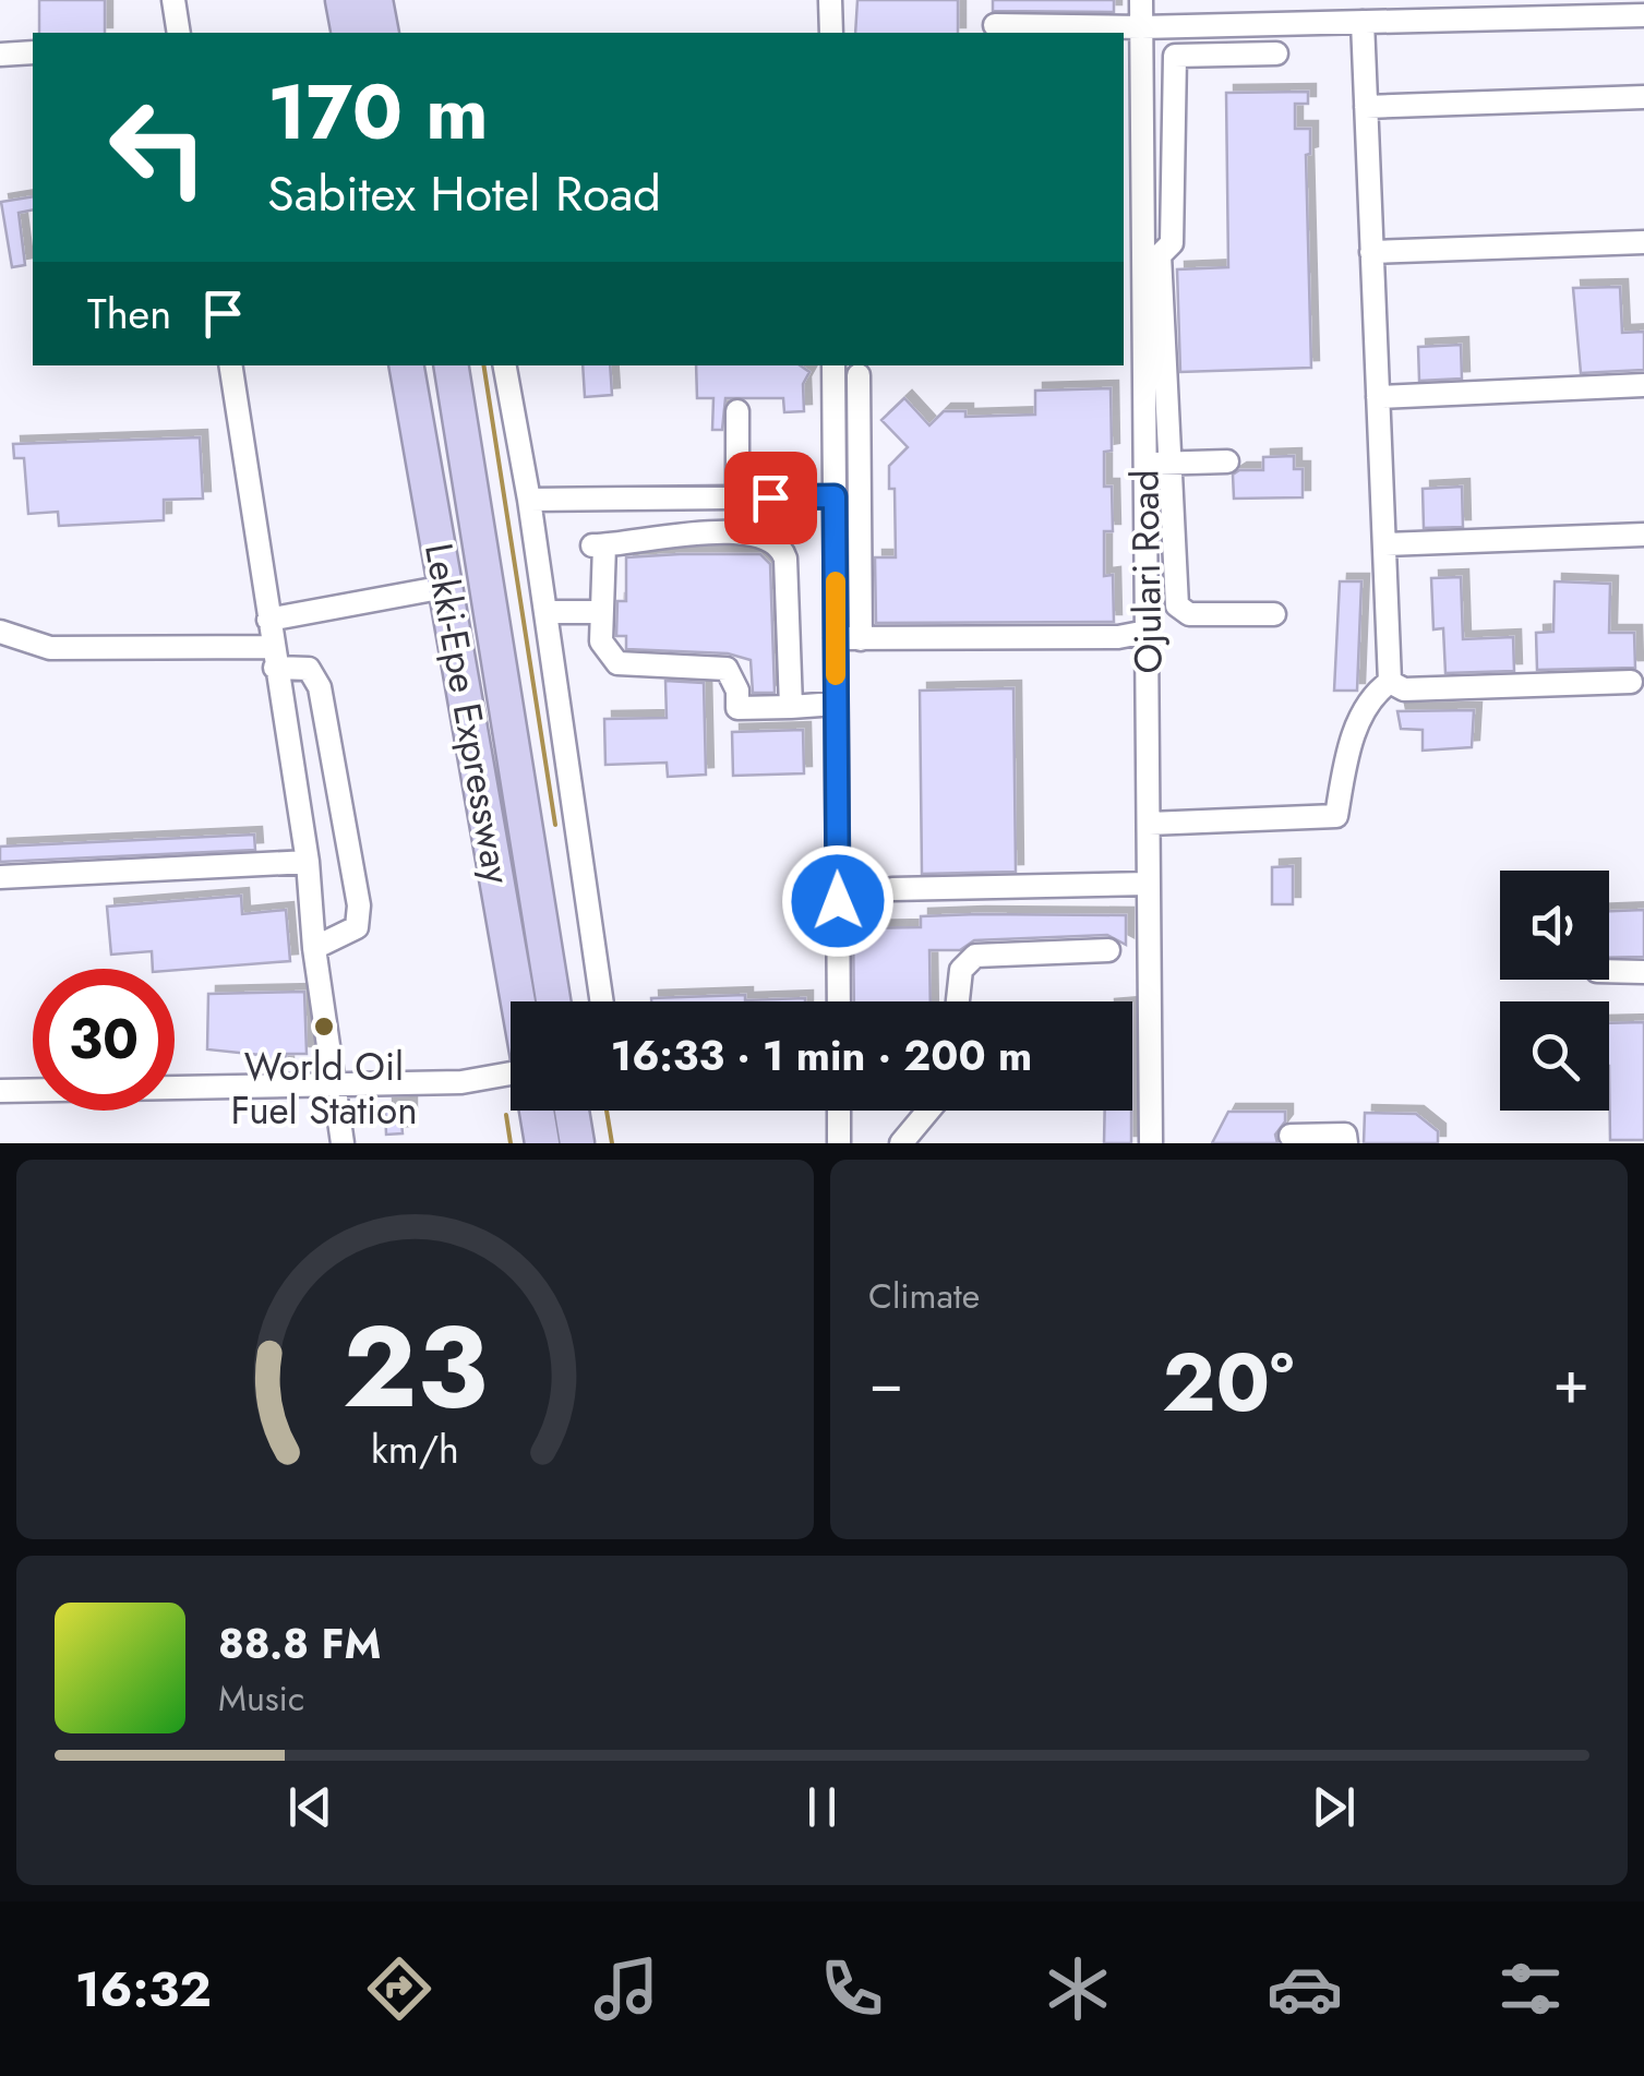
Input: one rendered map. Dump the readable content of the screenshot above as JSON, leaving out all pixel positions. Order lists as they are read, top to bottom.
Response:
{
  "streets": {
    "highway": ["Lekki-Epe Expressway"],
    "street": ["Ojulari Road"]
  },
  "places": ["World Oil Fuel Station"],
  "page": {
    "turn": ["170 m", "Sabitex Hotel Road"],
    "then": "Then",
    "limit": "30",
    "trip": "16:33 · 1 min · 200 m",
    "tile": "Climate",
    "heat": ["−", "20°", "+"],
    "song": ["88.8 FM", "Music"],
    "tabs": "16:32",
    "gauge": ["23", "km/h"]
  }
}
